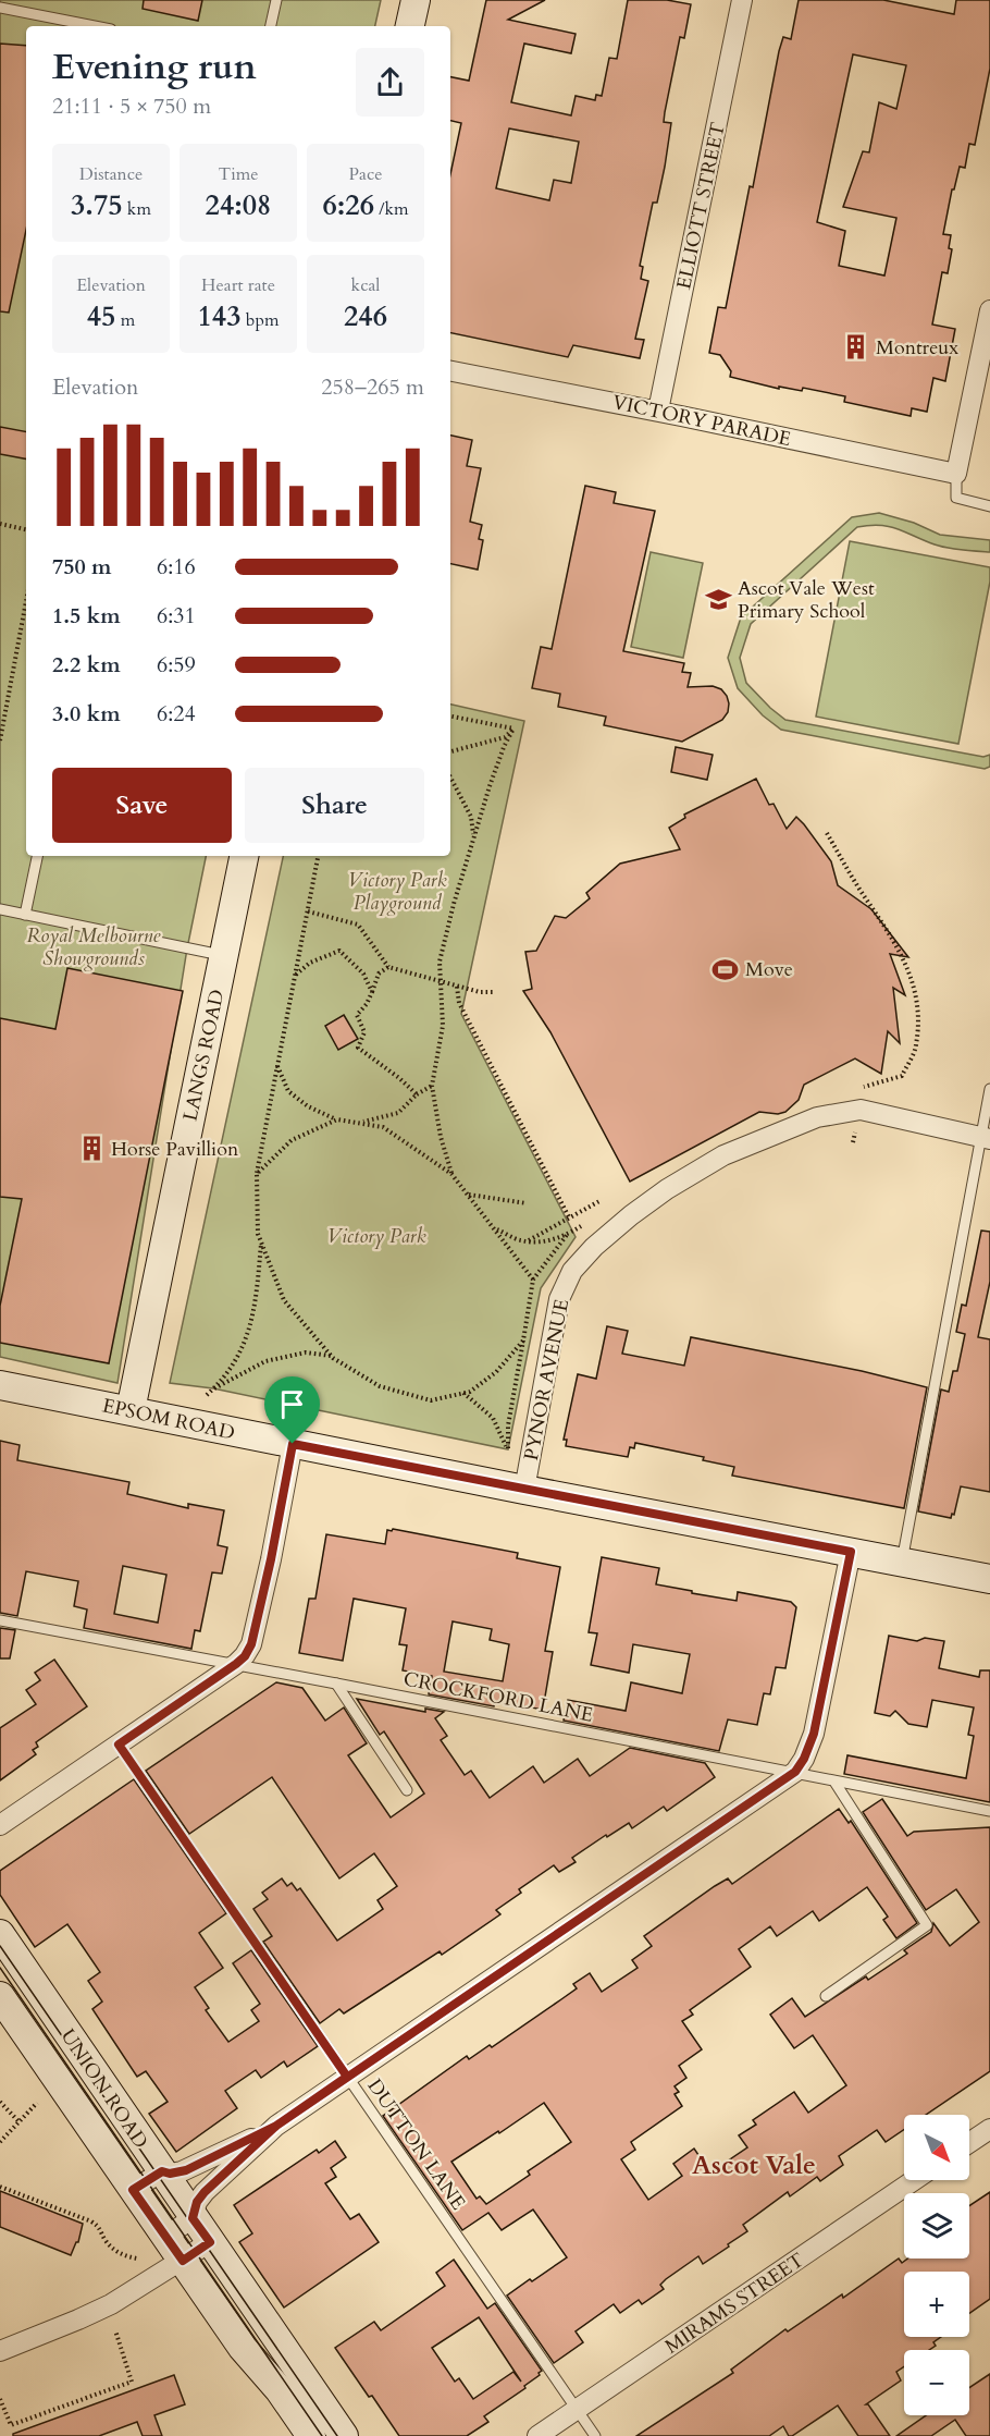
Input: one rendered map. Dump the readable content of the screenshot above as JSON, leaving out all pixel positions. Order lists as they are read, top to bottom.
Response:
{
  "streets": {
    "main road": ["LANGS ROAD", "EPSOM ROAD", "UNION ROAD"],
    "street": [
      "ELLIOTT STREET",
      "VICTORY PARADE",
      "PYNOR AVENUE",
      "MIRAMS STREET"
    ],
    "lane": ["CROCKFORD LANE", "DUTTON LANE"]
  },
  "crossings": [
    ["ELLIOTT STREET", "VICTORY PARADE"],
    ["LANGS ROAD", "EPSOM ROAD"],
    ["PYNOR AVENUE", "EPSOM ROAD"],
    ["DUTTON LANE", "MIRAMS STREET"]
  ],
  "districts": ["Ascot Vale"],
  "parks": ["Victory Park Playground", "Royal Melbourne Showgrounds", "Victory Park"],
  "places": {
    "building": ["Montreux", "Horse Pavillion"],
    "school or university": ["Ascot Vale West Primary School"],
    "sports": ["Move"]
  },
  "north": "bottom right",
  "page": {
    "heading": ["Evening run", "21:11 · 5 × 750 m"],
    "stats": [
      ["Distance", "3.75 km"],
      ["Time", "24:08"],
      ["Pace", "6:26 /km"],
      ["Elevation", "45 m"],
      ["Heart rate", "143 bpm"],
      ["kcal", "246"]
    ],
    "chart": ["Elevation", "258–265 m"],
    "list": [
      {
        "name": "750 m",
        "note": "6:16"
      },
      {
        "name": "1.5 km",
        "note": "6:31"
      },
      {
        "name": "2.2 km",
        "note": "6:59"
      },
      {
        "name": "3.0 km",
        "note": "6:24"
      }
    ],
    "buttons": ["Save", "Share"],
    "map_buttons": ["+", "−"]
  }
}
